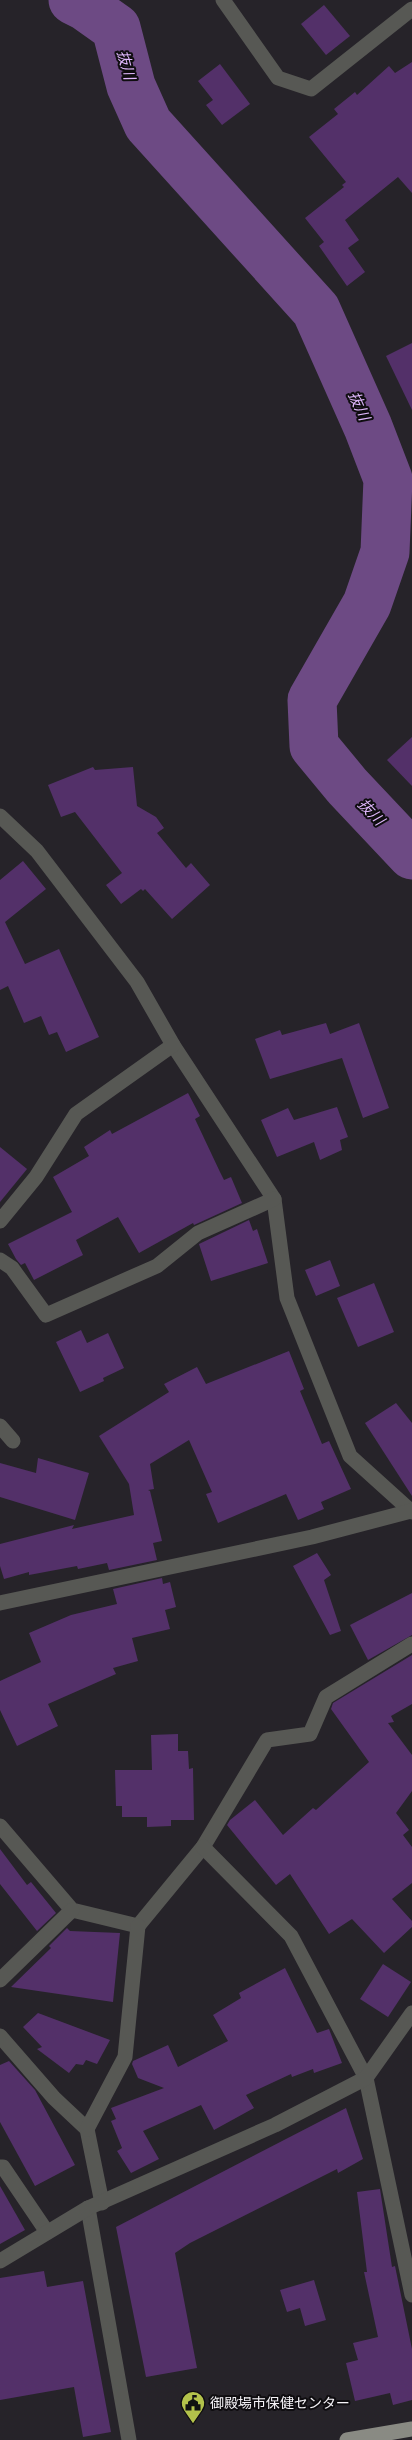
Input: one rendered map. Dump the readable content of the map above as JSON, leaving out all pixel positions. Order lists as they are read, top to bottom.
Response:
{
  "water": ["抜川"],
  "places": {
    "public building": ["御殿場市保健センター"]
  }
}
